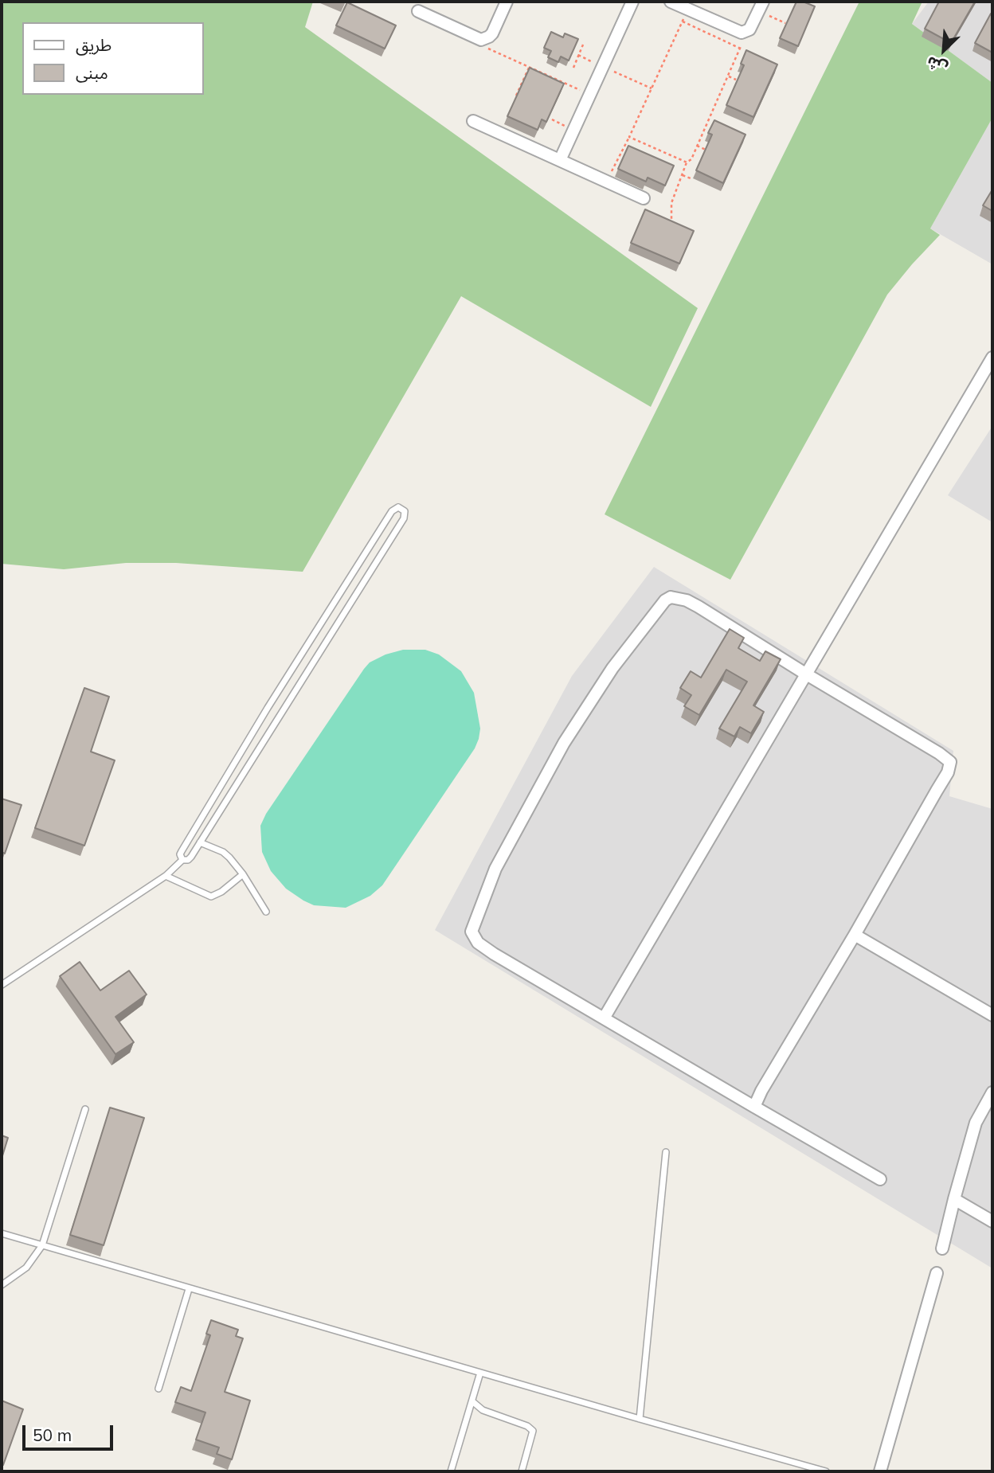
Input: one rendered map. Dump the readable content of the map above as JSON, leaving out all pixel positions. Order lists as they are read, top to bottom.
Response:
{
  "legend": ["طريق", "مبنى"],
  "scale_bar": "50 m",
  "north": "bottom left"
}
